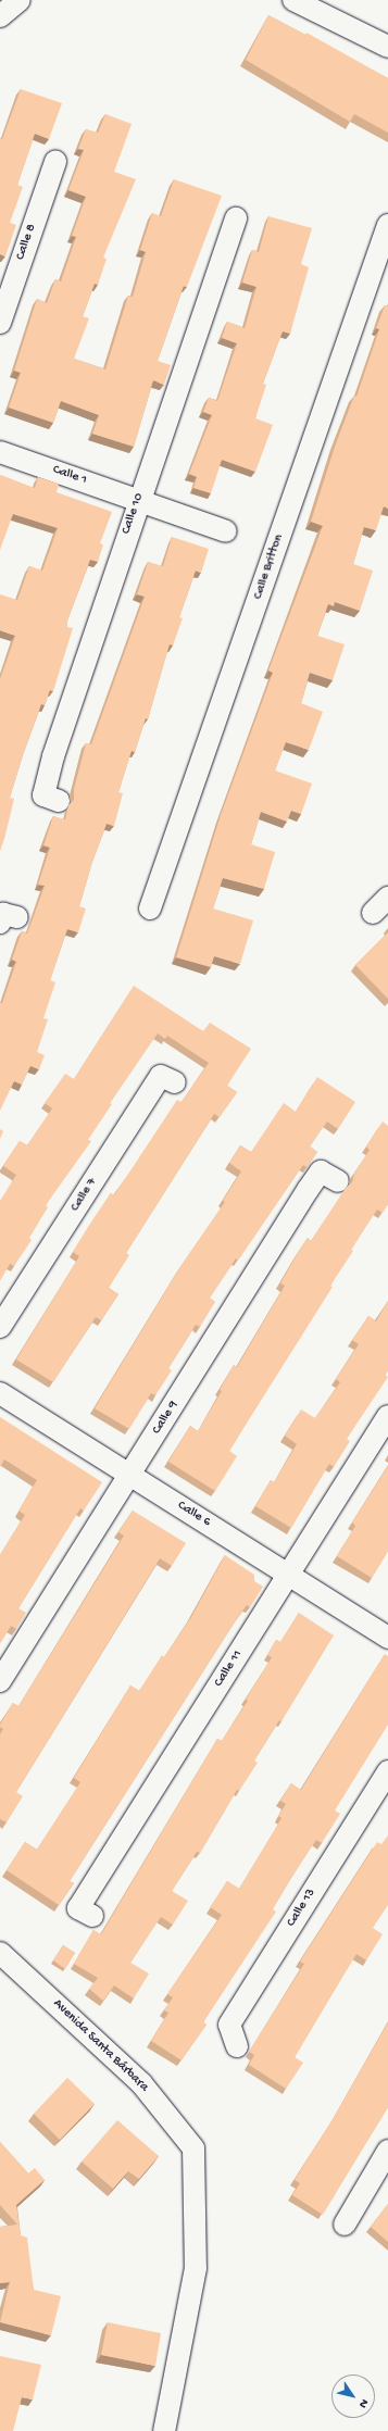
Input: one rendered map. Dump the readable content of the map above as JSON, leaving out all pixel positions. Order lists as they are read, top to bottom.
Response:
{
  "streets": {
    "street": [
      "Calle 8",
      "Calle 1",
      "Calle 10",
      "Calle Britton",
      "Calle 7",
      "Calle 9",
      "Calle 6",
      "Calle 11",
      "Calle 13",
      "Avenida Santa Bárbara"
    ]
  },
  "crossings": [
    ["Calle 1", "Calle 10"],
    ["Calle 9", "Calle 6"],
    ["Calle 6", "Calle 11"]
  ],
  "north": "bottom right"
}
